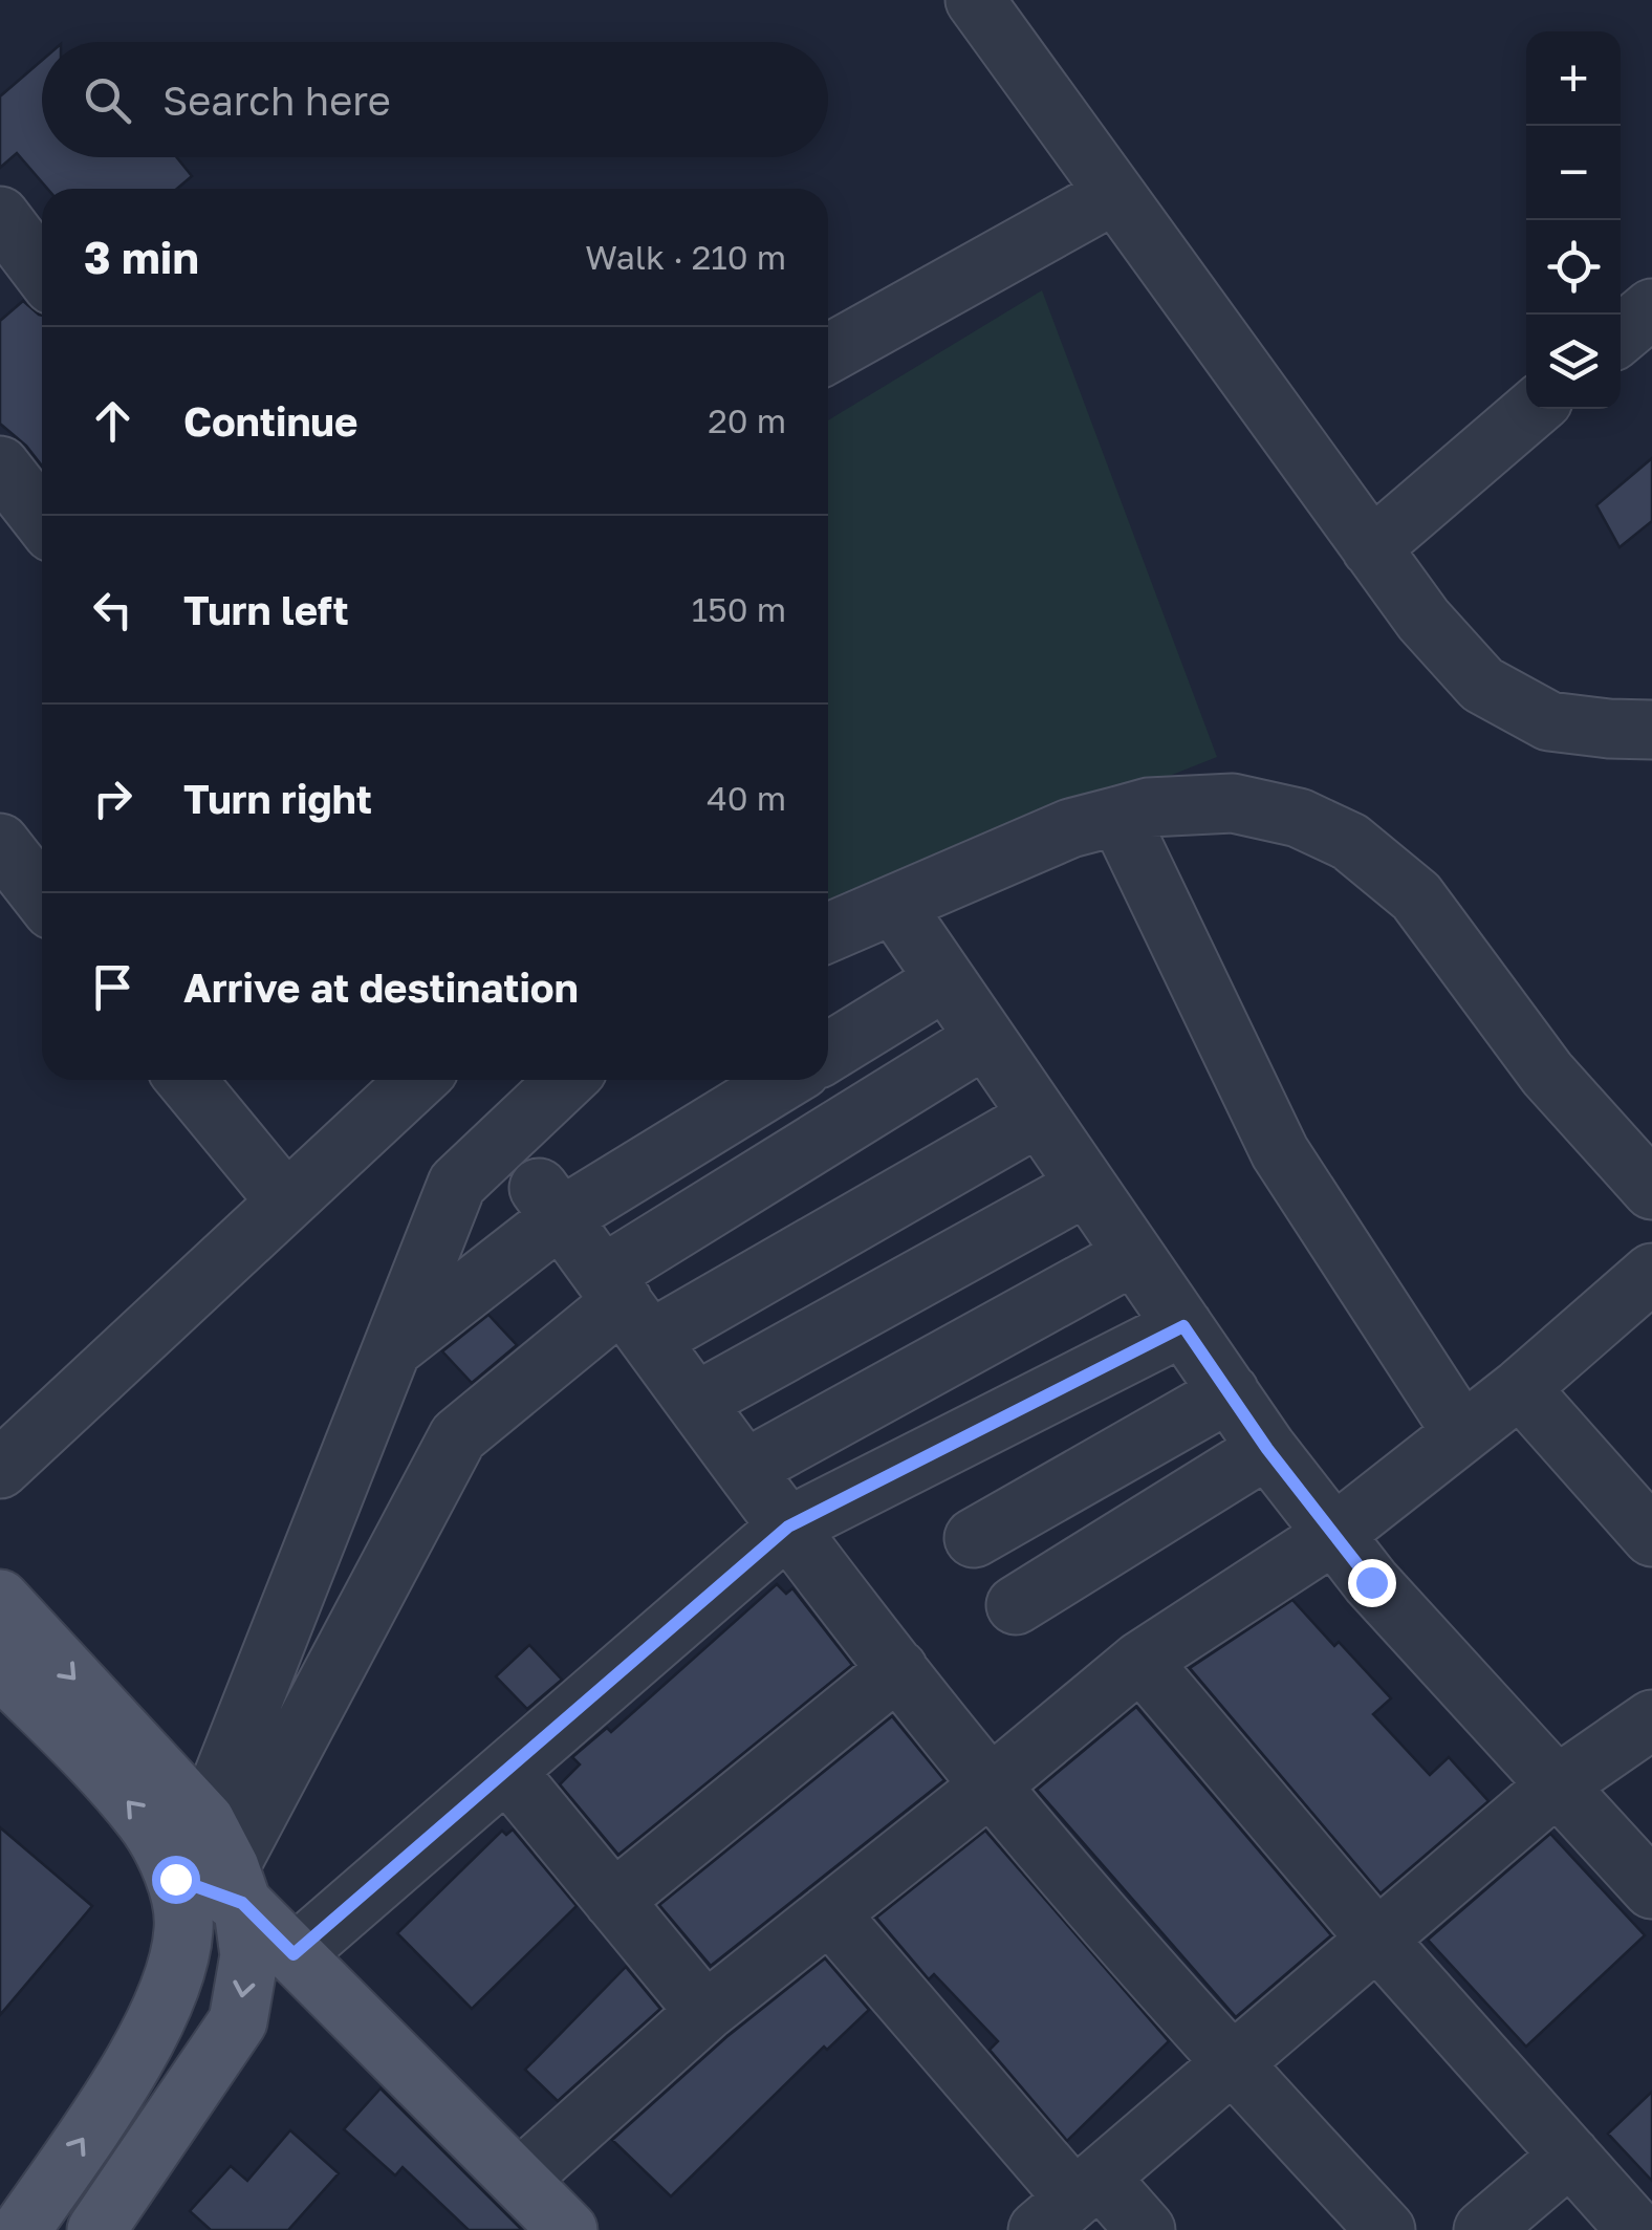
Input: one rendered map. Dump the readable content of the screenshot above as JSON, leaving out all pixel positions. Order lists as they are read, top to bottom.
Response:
{
  "page": {
    "map_buttons": ["+", "−"],
    "search": "Search here",
    "heading": ["3 min", "Walk · 210 m"],
    "list": [
      ["Continue", "20 m"],
      ["Turn left", "150 m"],
      ["Turn right", "40 m"],
      "Arrive at destination"
    ]
  }
}
